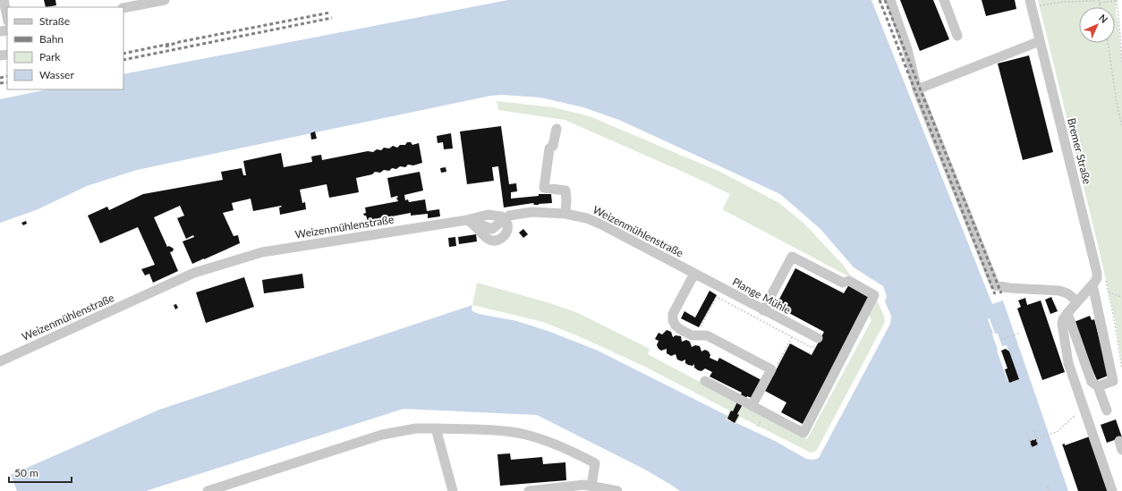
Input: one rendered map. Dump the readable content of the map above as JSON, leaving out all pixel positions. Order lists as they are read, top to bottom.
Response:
{
  "streets": {
    "street": ["Bremer Straße", "Weizenmühlenstraße", "Plange Mühle"]
  },
  "crossings": [
    ["Weizenmühlenstraße", "Plange Mühle"]
  ],
  "legend": [
    "Straße",
    "Bahn",
    "Park",
    "Wasser"
  ],
  "scale_bar": "50 m",
  "north": "top right"
}
